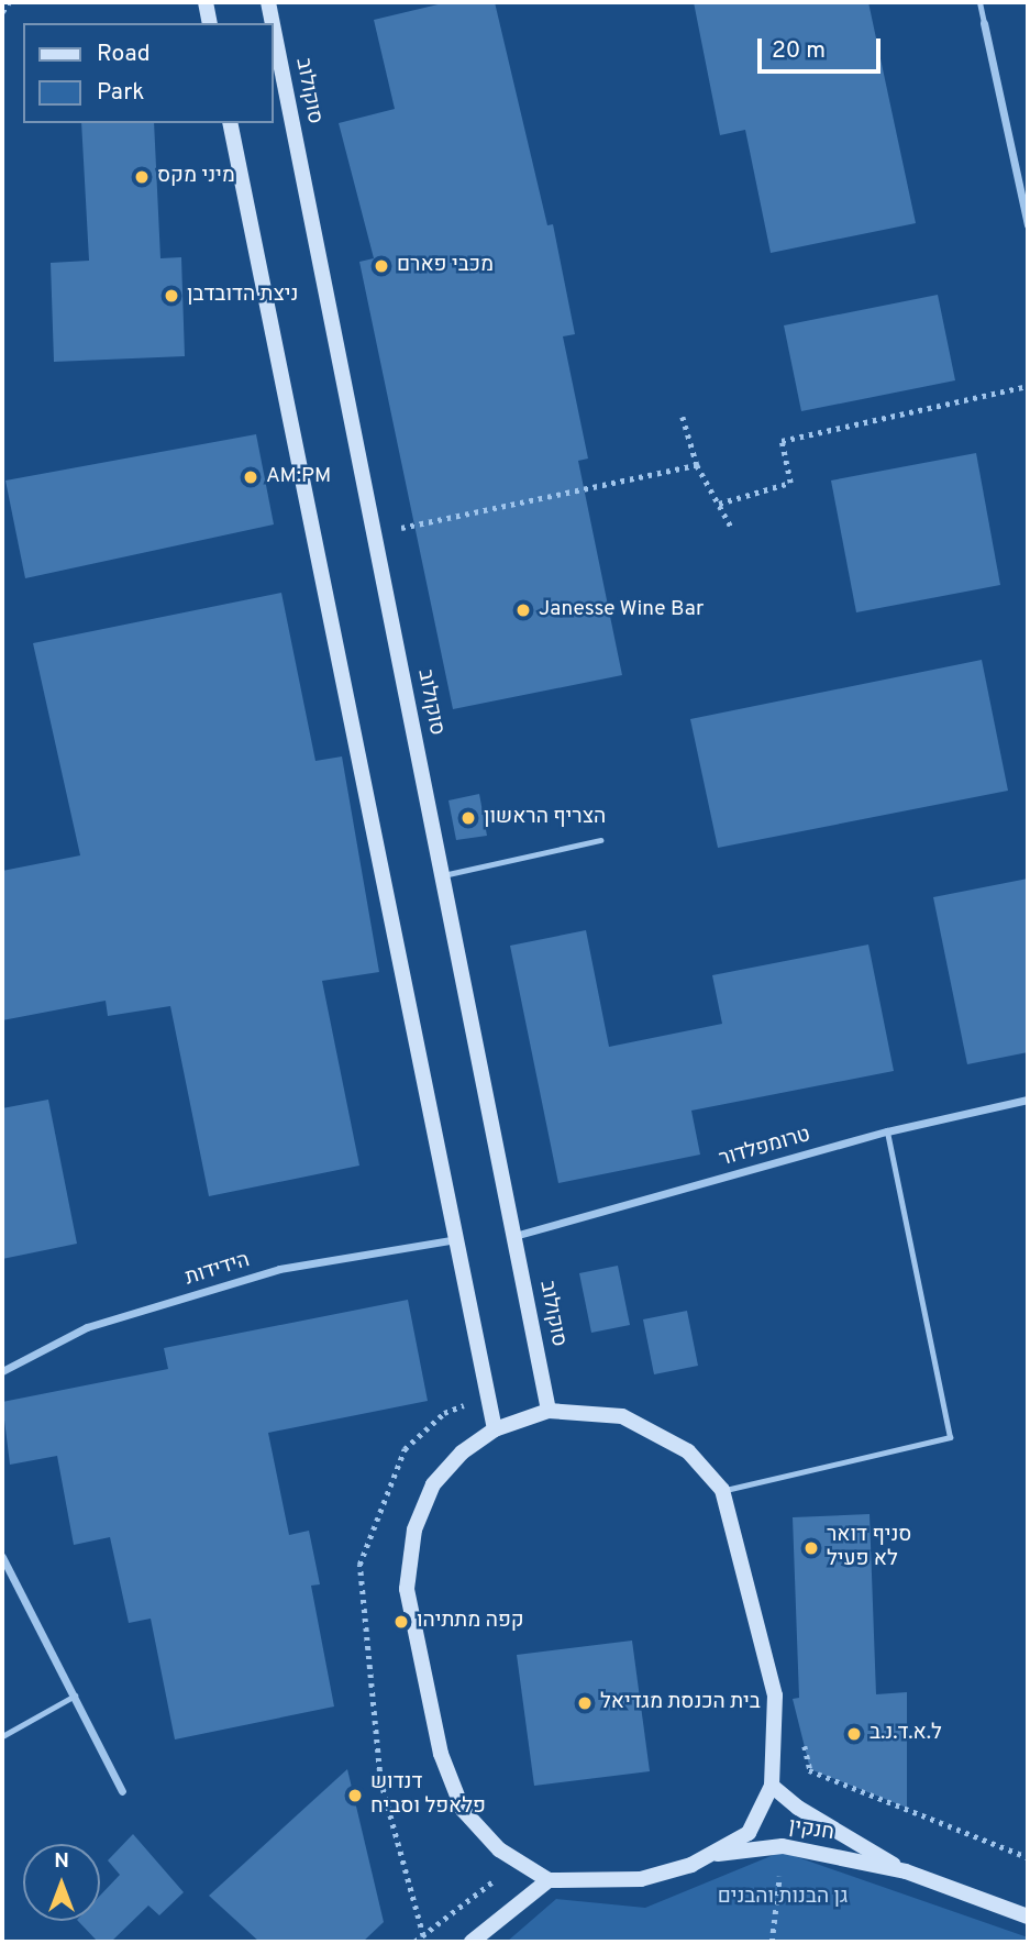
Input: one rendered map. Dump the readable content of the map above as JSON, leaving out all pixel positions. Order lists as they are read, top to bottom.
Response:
{
  "streets": {
    "main road": ["סוקולוב", "חנקין"],
    "street": ["טרומפלדור", "הידידות"]
  },
  "crossings": [
    ["סוקולוב", "טרומפלדור"]
  ],
  "parks": ["גן הבנות והבנים"],
  "places": [
    "מיני מקס",
    "מכבי פארם",
    "ניצת הדובדבן",
    "AM:PM",
    "Janesse Wine Bar",
    "הצריף הראשון",
    "סניף דואר לא פעיל",
    "קפה מתתיהו",
    "בית הכנסת מגדיאל",
    "ל.א.ד.נ.ב",
    "דנדוש פלאפל וסביח"
  ],
  "legend": ["Road", "Park"],
  "scale_bar": "20 m",
  "north": "top"
}
